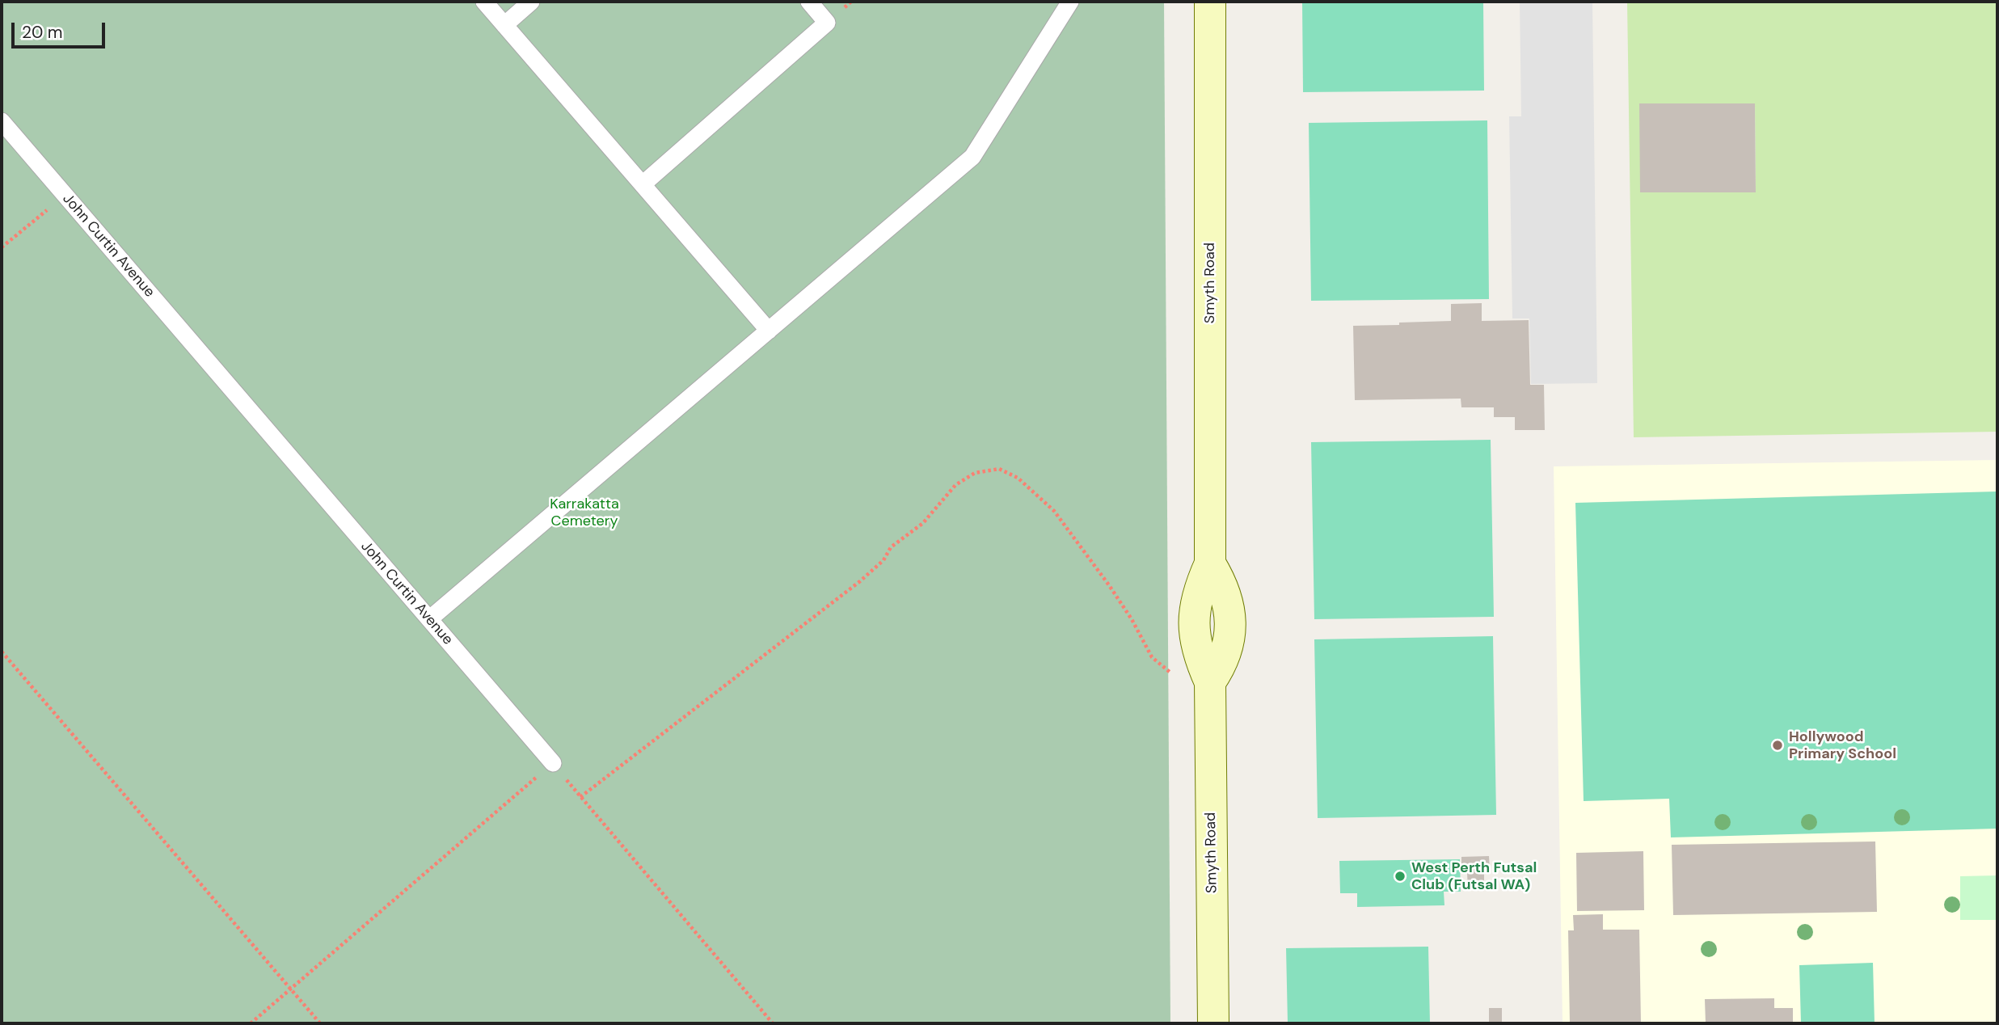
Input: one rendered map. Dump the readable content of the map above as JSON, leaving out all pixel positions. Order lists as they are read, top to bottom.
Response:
{
  "streets": {
    "main road": ["Smyth Road"],
    "lane": ["John Curtin Avenue"]
  },
  "parks": ["Karrakatta Cemetery"],
  "places": ["Hollywood Primary School", "West Perth Futsal Club (Futsal WA)"],
  "scale_bar": "20 m"
}
